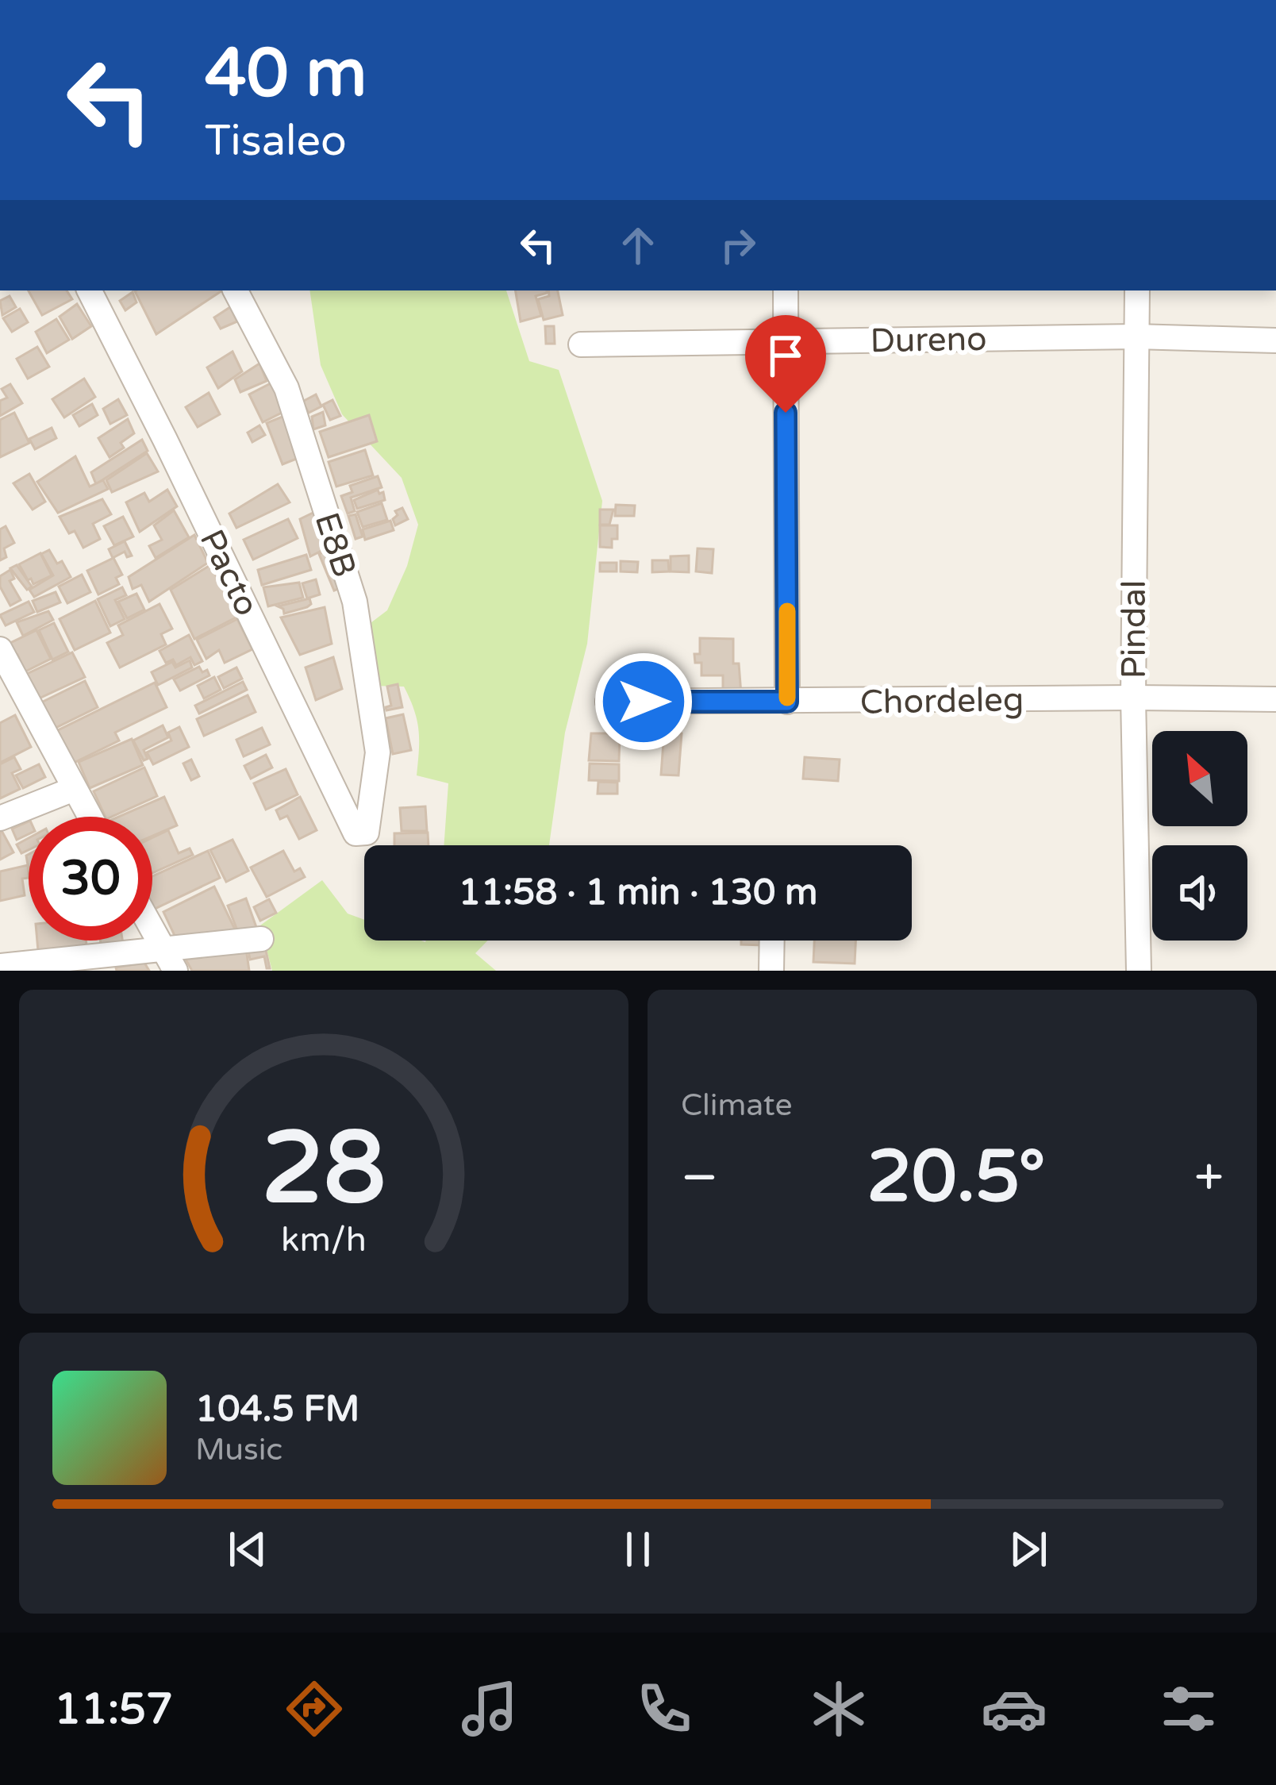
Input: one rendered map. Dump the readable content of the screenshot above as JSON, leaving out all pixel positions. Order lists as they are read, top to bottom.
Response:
{
  "streets": {
    "street": [
      "Dureno",
      "E8B",
      "Pacto",
      "Pindal",
      "Chordeleg"
    ]
  },
  "crossings": [
    ["Dureno", "Pindal"],
    ["E8B", "Pacto"],
    ["Pindal", "Chordeleg"]
  ],
  "north": "top left",
  "page": {
    "turn": ["40 m", "Tisaleo"],
    "limit": "30",
    "trip": "11:58 · 1 min · 130 m",
    "tile": "Climate",
    "heat": ["−", "20.5°", "+"],
    "song": ["104.5 FM", "Music"],
    "tabs": "11:57",
    "gauge": ["28", "km/h"]
  }
}
